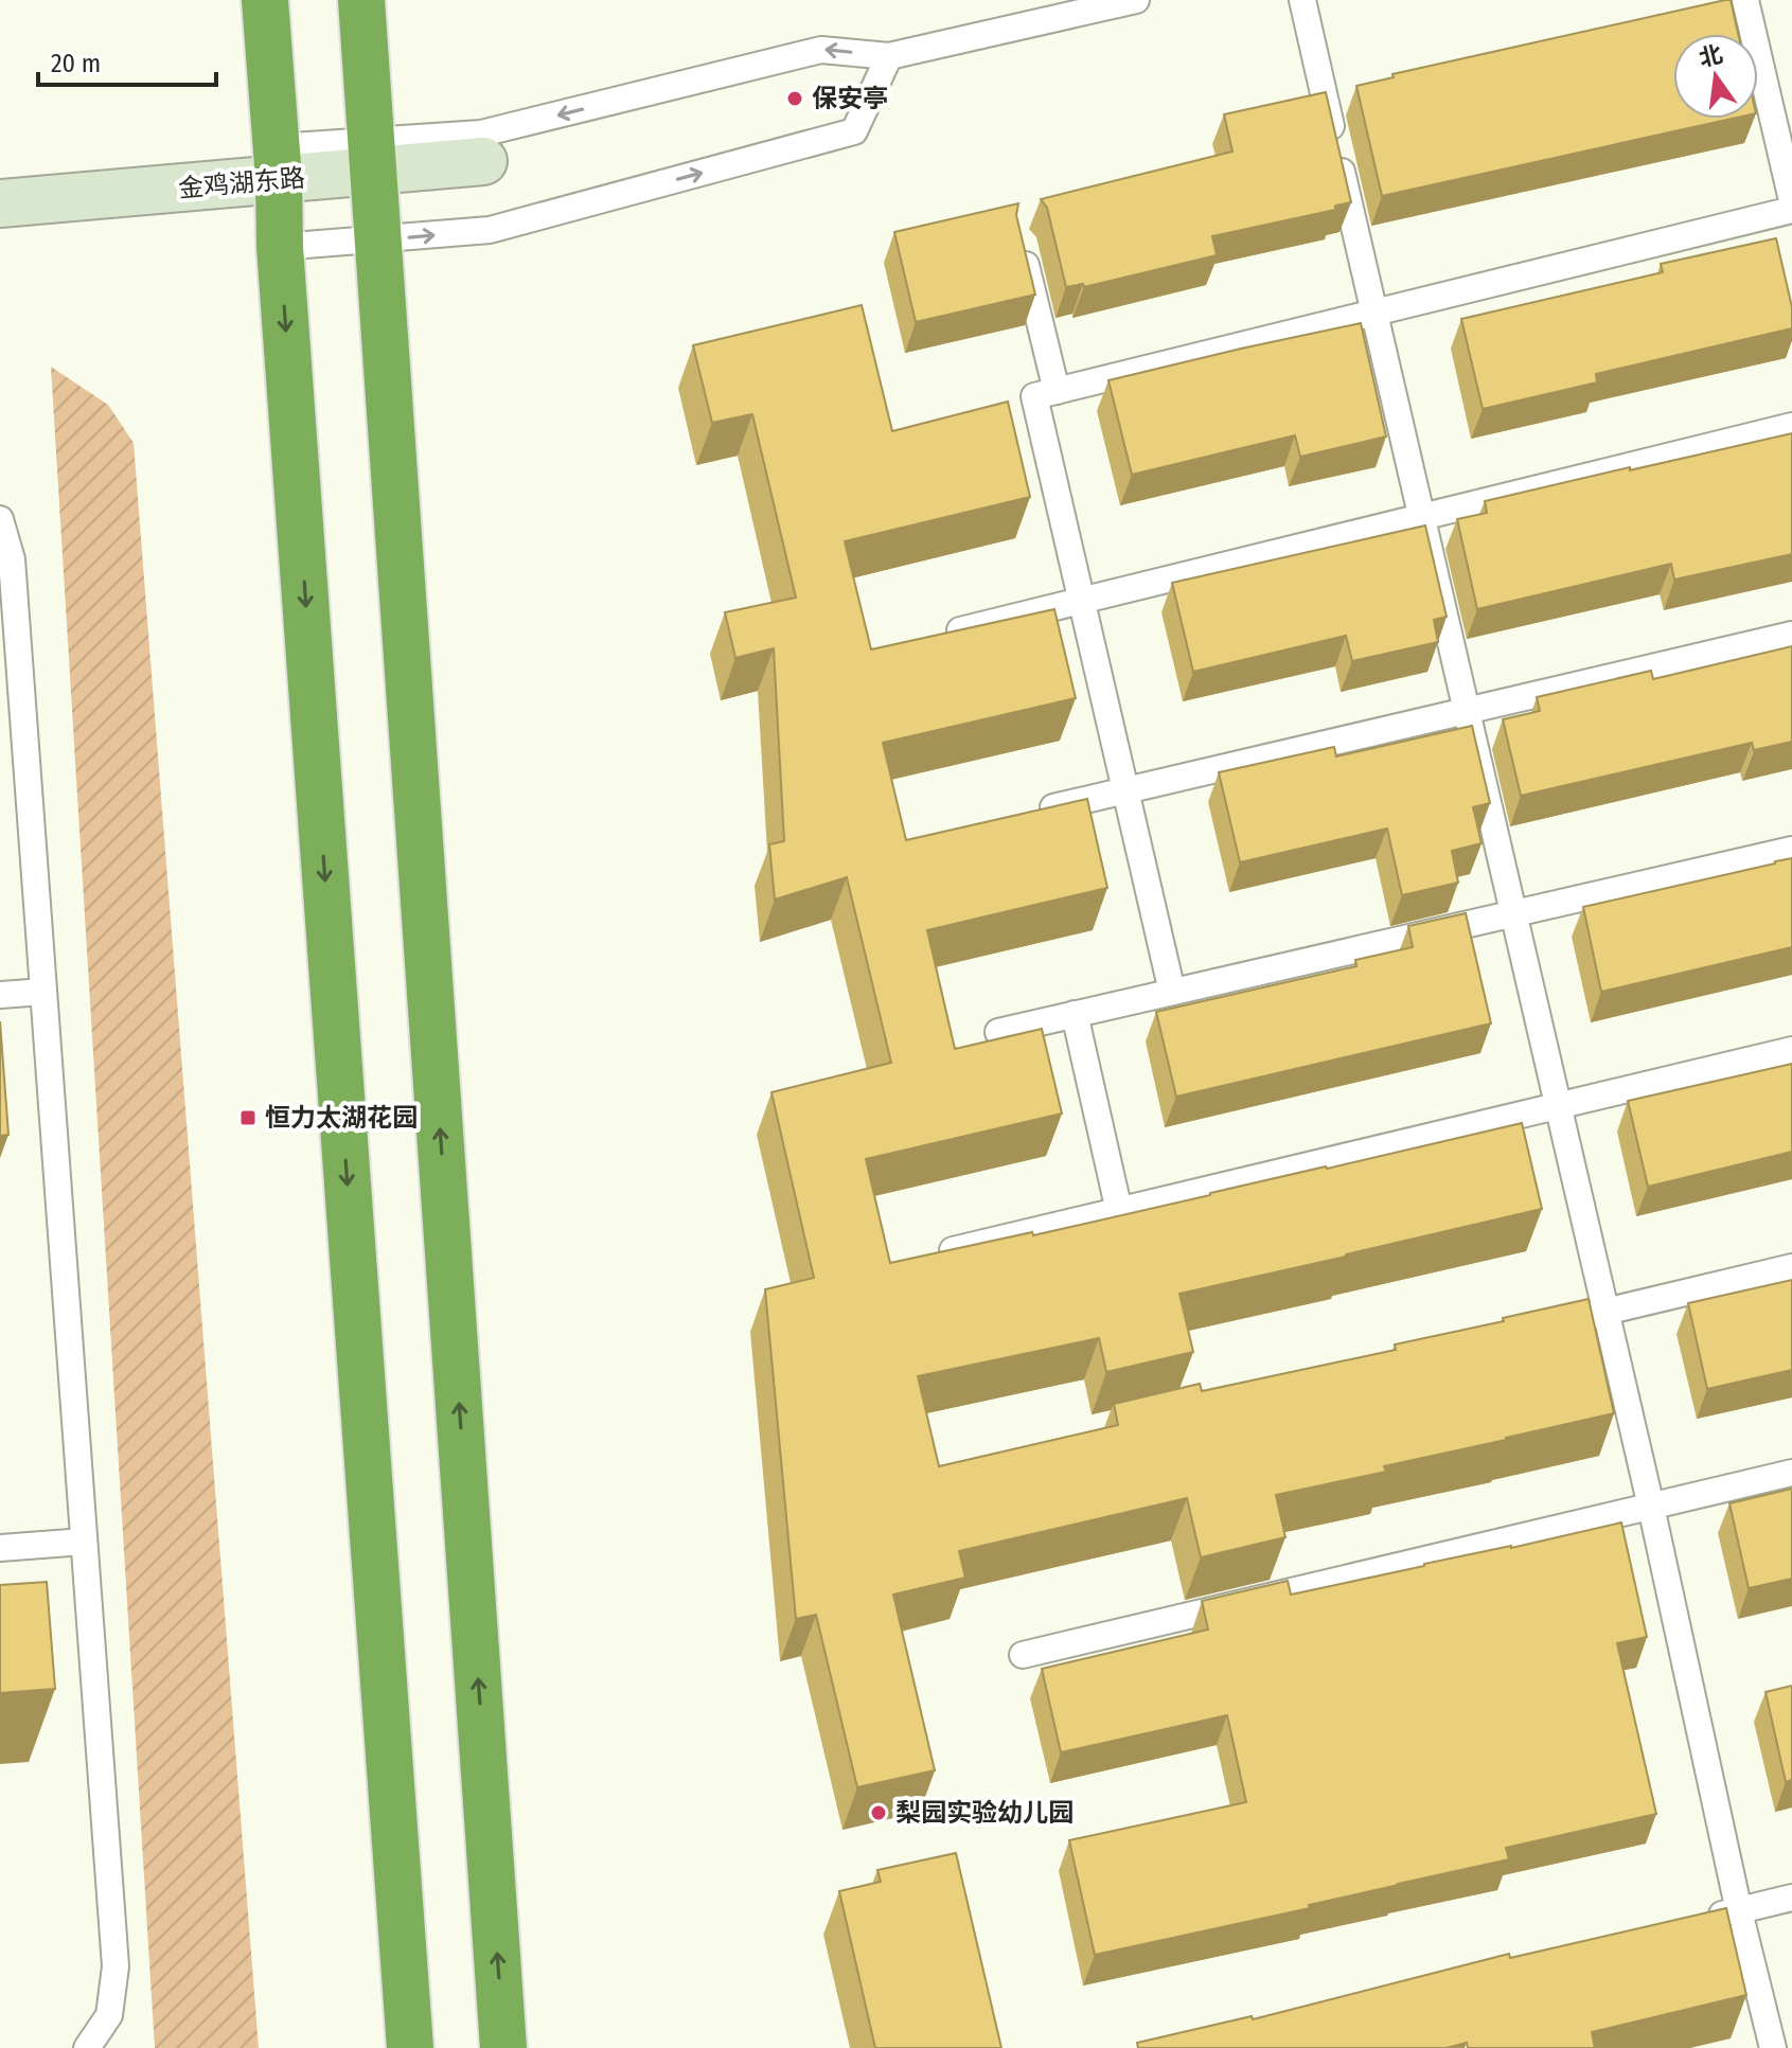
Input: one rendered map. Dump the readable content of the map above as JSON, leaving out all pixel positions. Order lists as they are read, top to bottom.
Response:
{
  "streets": {
    "street": ["金鸡湖东路"]
  },
  "places": {
    "other": ["保安亭", "梨园实验幼儿园"],
    "transit": ["恒力太湖花园"]
  },
  "scale_bar": "20 m",
  "north": "top"
}
